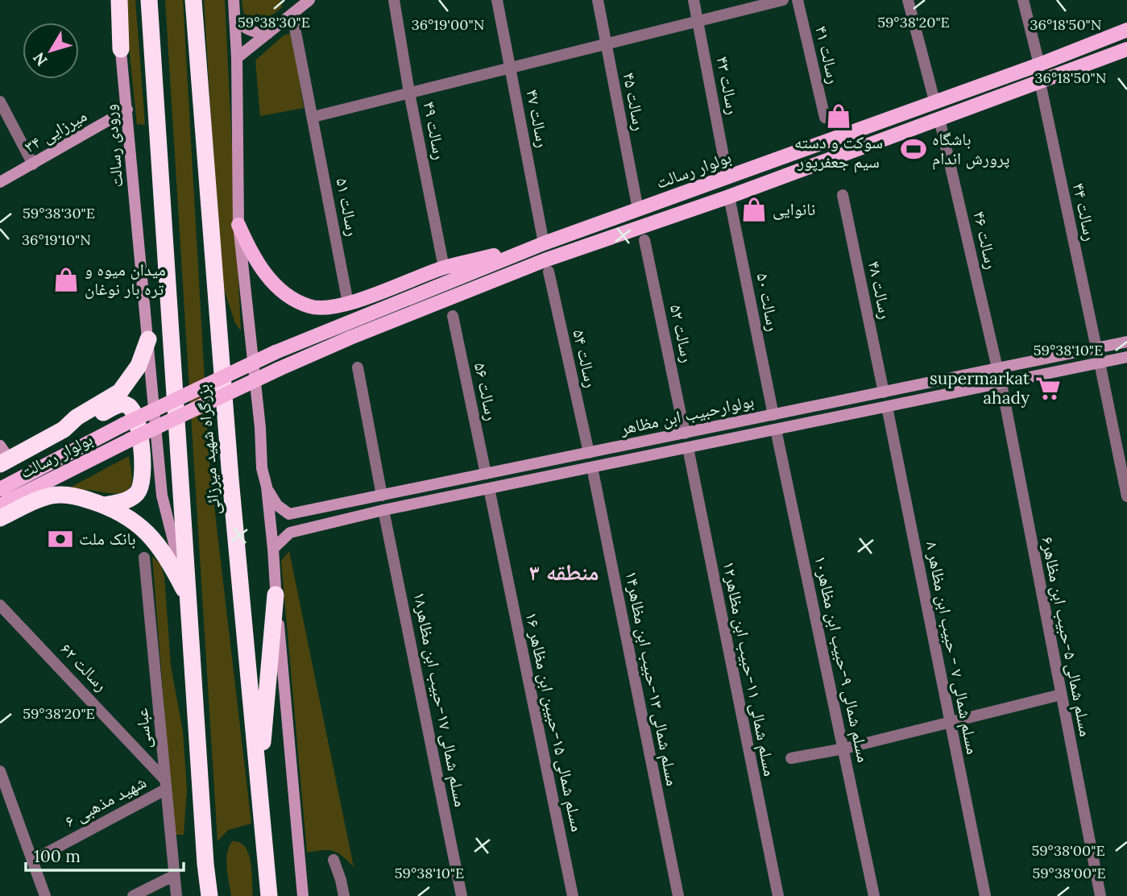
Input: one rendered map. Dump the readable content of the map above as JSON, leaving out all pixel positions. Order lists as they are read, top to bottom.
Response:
{
  "streets": {
    "highway": ["بزرگراه شهید میرزائی"],
    "main road": ["بولوار رسالت"],
    "street": [
      "رسالت ۴۱",
      "رسالت ۴۳",
      "رسالت ۴۵",
      "رسالت ۴۷",
      "رسالت ۴۹",
      "میرزایی ۳۴",
      "ورودی رسالت",
      "رسالت ۵۱",
      "رسالت ۴۴",
      "رسالت ۴۶",
      "رسالت ۴۸",
      "رسالت ۵۰",
      "رسالت ۵۲",
      "رسالت ۵۴",
      "رسالت ۵۶",
      "بولوارحبیب ابن مظاهر",
      "مسلم شمالی ۵-حبیب ابن مظاهر۶",
      "مسلم شمالی ۷ - حبیب ابن مظاهر ۸",
      "مسلم شمالی ۹-حبیب ابن مظاهر۱۰",
      "رسالت ۶۲",
      "مسلم شمالی ۱۱-حبیب ابن مظاهر۱۲",
      "مسلم شمالی ۱۳-حبیب ابن مظاهر۱۴",
      "مسلم شمالی ۱۷-حبیب ابن مظاهر۱۸",
      "مسلم شمالی ۱۵-حبیبن ابن مظاهر ۱۶",
      "عباسی",
      "شهید مذهبی ۶"
    ]
  },
  "crossings": [
    ["رسالت ۴۳", "بولوار رسالت"],
    ["رسالت ۴۵", "بولوار رسالت"],
    ["رسالت ۴۷", "بولوار رسالت"],
    ["میرزایی ۳۴", "ورودی رسالت"],
    ["ورودی رسالت", "بزرگراه شهید میرزائی"],
    ["بولوار رسالت", "رسالت ۵۰"],
    ["رسالت ۴۴", "بولوارحبیب ابن مظاهر"],
    ["رسالت ۴۶", "بولوارحبیب ابن مظاهر"],
    ["رسالت ۴۸", "بولوارحبیب ابن مظاهر"],
    ["رسالت ۵۰", "بولوارحبیب ابن مظاهر"],
    ["رسالت ۵۲", "بولوارحبیب ابن مظاهر"],
    ["رسالت ۵۴", "بولوارحبیب ابن مظاهر"],
    ["رسالت ۵۶", "بولوارحبیب ابن مظاهر"],
    ["بولوارحبیب ابن مظاهر", "مسلم شمالی ۵-حبیب ابن مظاهر۶"],
    ["بولوارحبیب ابن مظاهر", "مسلم شمالی ۷ - حبیب ابن مظاهر ۸"],
    ["بولوارحبیب ابن مظاهر", "مسلم شمالی ۹-حبیب ابن مظاهر۱۰"],
    ["بولوارحبیب ابن مظاهر", "مسلم شمالی ۱۱-حبیب ابن مظاهر۱۲"],
    ["بولوارحبیب ابن مظاهر", "مسلم شمالی ۱۳-حبیب ابن مظاهر۱۴"],
    ["بولوارحبیب ابن مظاهر", "مسلم شمالی ۱۷-حبیب ابن مظاهر۱۸"],
    ["بولوارحبیب ابن مظاهر", "مسلم شمالی ۱۵-حبیبن ابن مظاهر ۱۶"],
    ["رسالت ۶۲", "عباسی"],
    ["رسالت ۶۲", "شهید مذهبی ۶"],
    ["عباسی", "شهید مذهبی ۶"]
  ],
  "districts": ["منطقه ۳"],
  "places": {
    "shop": ["سوکت و دسته سیم جعفرپور", "نانوایی", "میدان میوه و تره بار نوغان"],
    "sports": ["باشگاه پرورش اندام"],
    "supermarket": ["supermarkat ahady"],
    "bank": ["بانک ملت"]
  },
  "scale_bar": "100 m",
  "north": "bottom left",
  "coordinates": [
    "59°38'30\"E",
    "59°38'20\"E",
    "36°18'50\"N",
    "36°19'00\"N",
    "36°19'10\"N",
    "59°38'10\"E",
    "59°38'00\"E"
  ]
}
